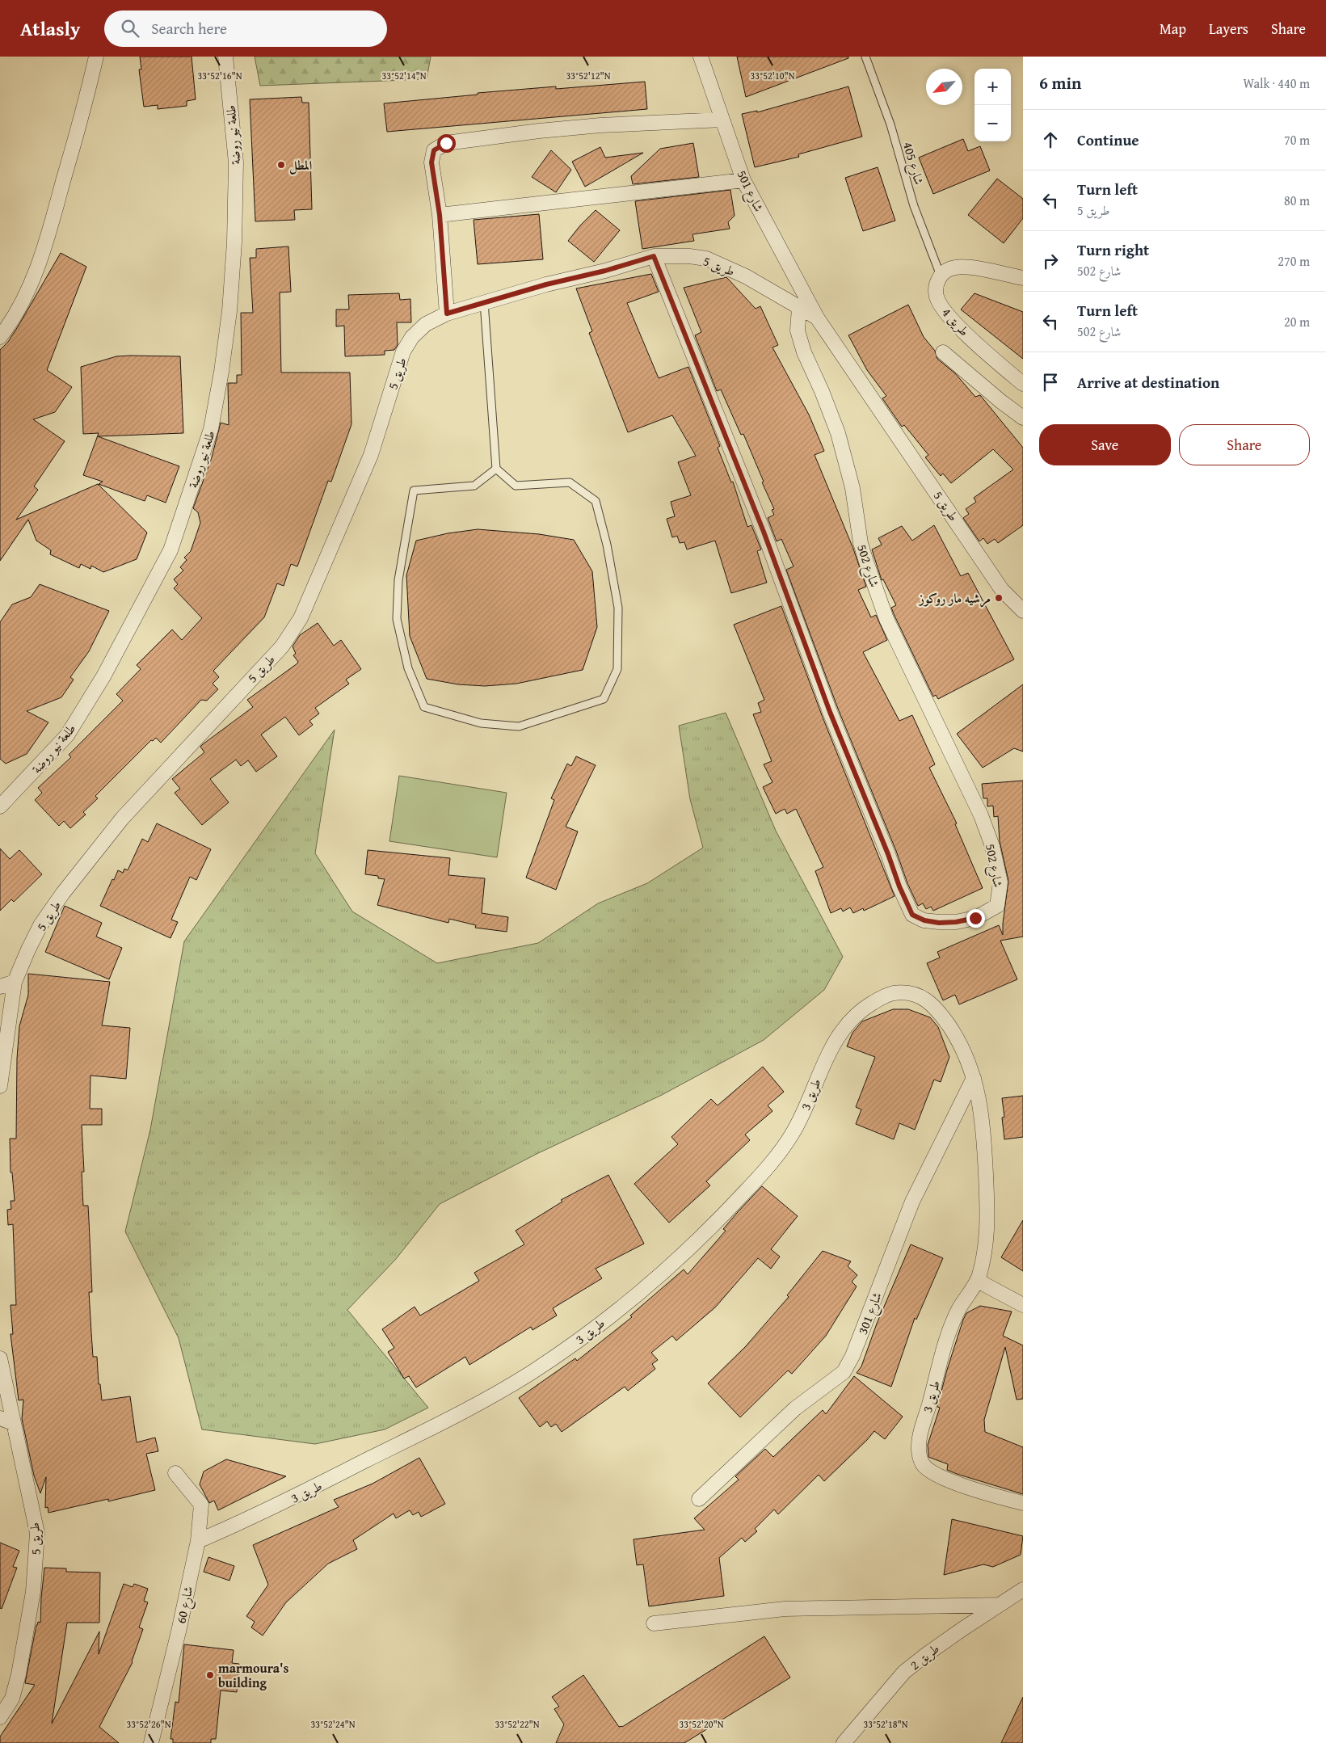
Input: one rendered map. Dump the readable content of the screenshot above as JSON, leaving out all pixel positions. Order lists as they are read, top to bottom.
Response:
{
  "streets": {
    "street": [
      "طلعة نيو روضة",
      "شارع 501",
      "طريق 5",
      "طريق 4",
      "شارع 502",
      "طريق 3",
      "شارع 301",
      "شارع 60",
      "طريق 2"
    ],
    "lane": ["شارع 405"]
  },
  "crossings": [
    ["شارع 405", "طريق 4"],
    ["شارع 501", "طريق 5"],
    ["طريق 5", "شارع 502"],
    ["طريق 3", "شارع 301"],
    ["طريق 3", "شارع 60"]
  ],
  "places": ["المطل", "مرشيه مار روكوز", "marmoura's building"],
  "north": "bottom left",
  "page": {
    "header": "Atlasly",
    "search": "Search here",
    "nav": ["Map", "Layers", "Share"],
    "heading": ["6 min", "Walk · 440 m"],
    "map_buttons": ["+", "−"],
    "list": [
      ["Continue", "70 m"],
      ["Turn left", "طريق 5", "80 m"],
      ["Turn right", "شارع 502", "270 m"],
      ["Turn left", "شارع 502", "20 m"],
      "Arrive at destination"
    ],
    "buttons": ["Save", "Share"]
  },
  "coordinates": [
    "33°52'16\"N",
    "33°52'14\"N",
    "33°52'12\"N",
    "33°52'10\"N",
    "33°52'26\"N",
    "33°52'24\"N",
    "33°52'22\"N",
    "33°52'20\"N",
    "33°52'18\"N"
  ]
}
